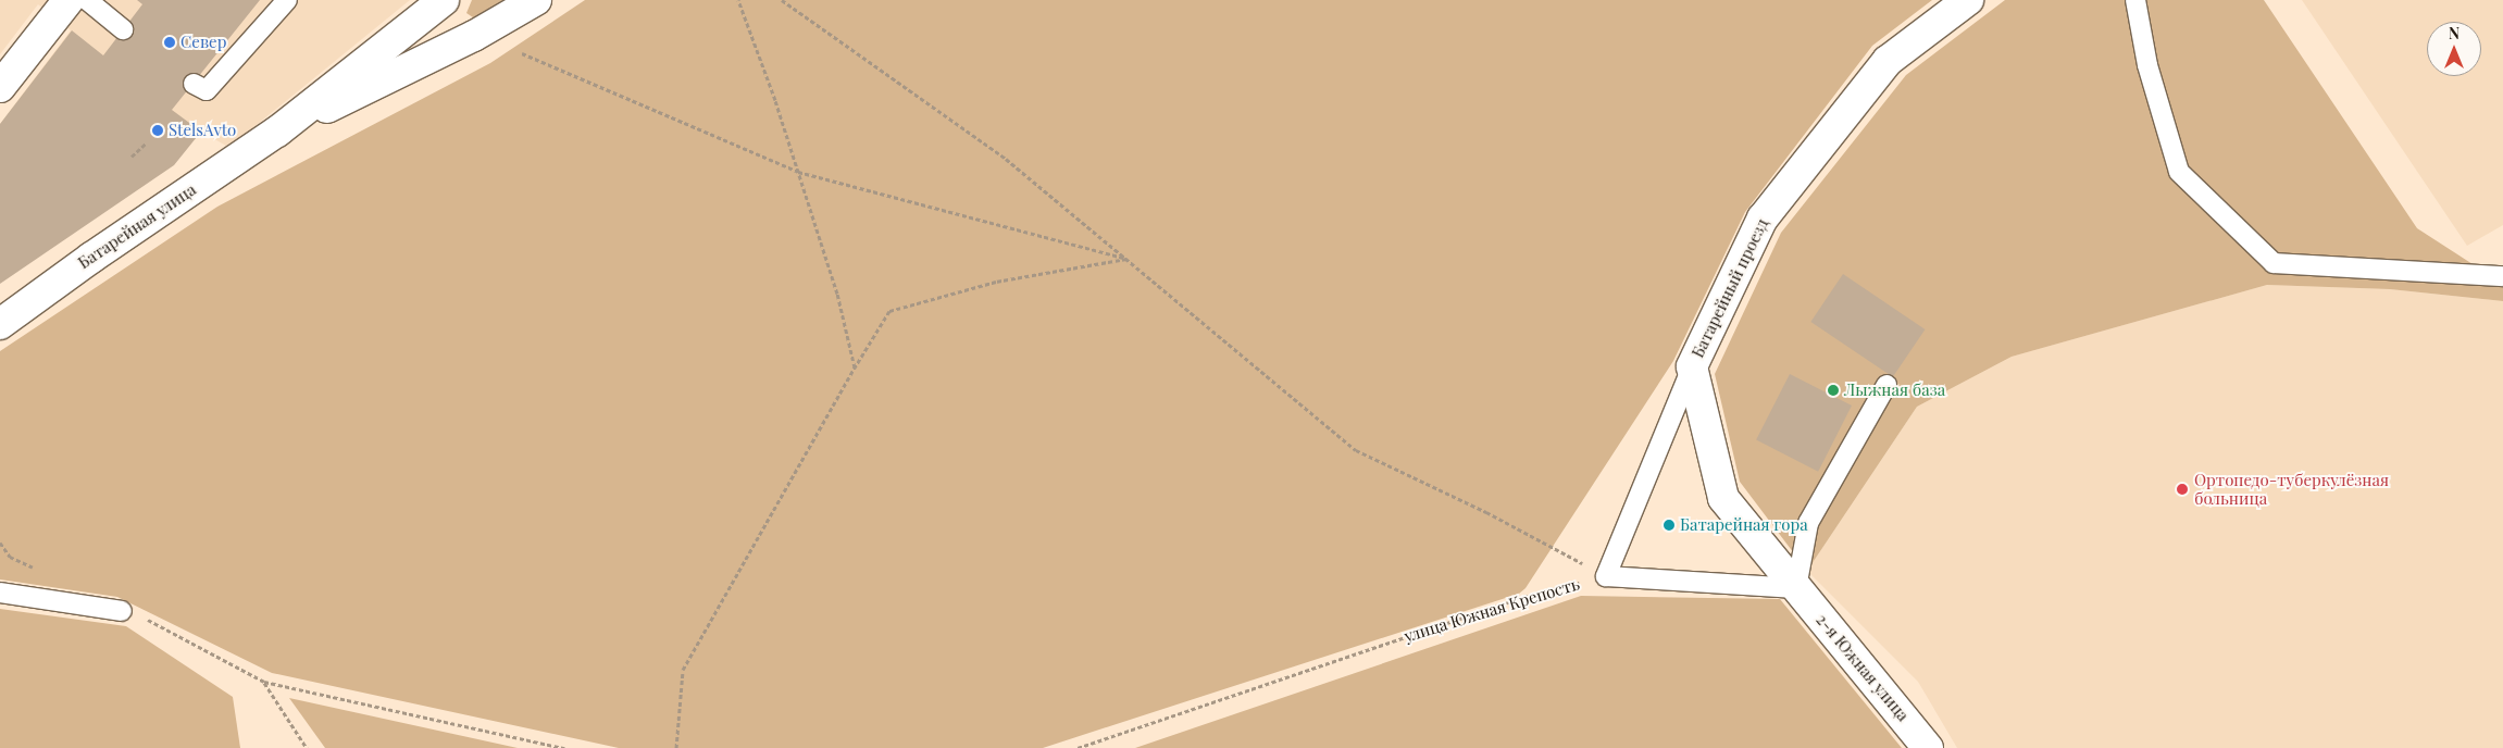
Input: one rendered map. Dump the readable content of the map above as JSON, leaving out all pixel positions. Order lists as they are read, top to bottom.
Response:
{
  "streets": {
    "street": ["Батарейная улица", "Батарейный проезд", "2-я Южная улица"],
    "path": ["улица Южная Крепость"]
  },
  "crossings": [
    ["Батарейный проезд", "улица Южная Крепость"],
    ["Батарейный проезд", "2-я Южная улица"]
  ],
  "places": [
    "Север",
    "StelsAvto",
    "Лыжная база",
    "Ортопедо-туберкулёзная больница",
    "Батарейная гора"
  ],
  "north": "top"
}
